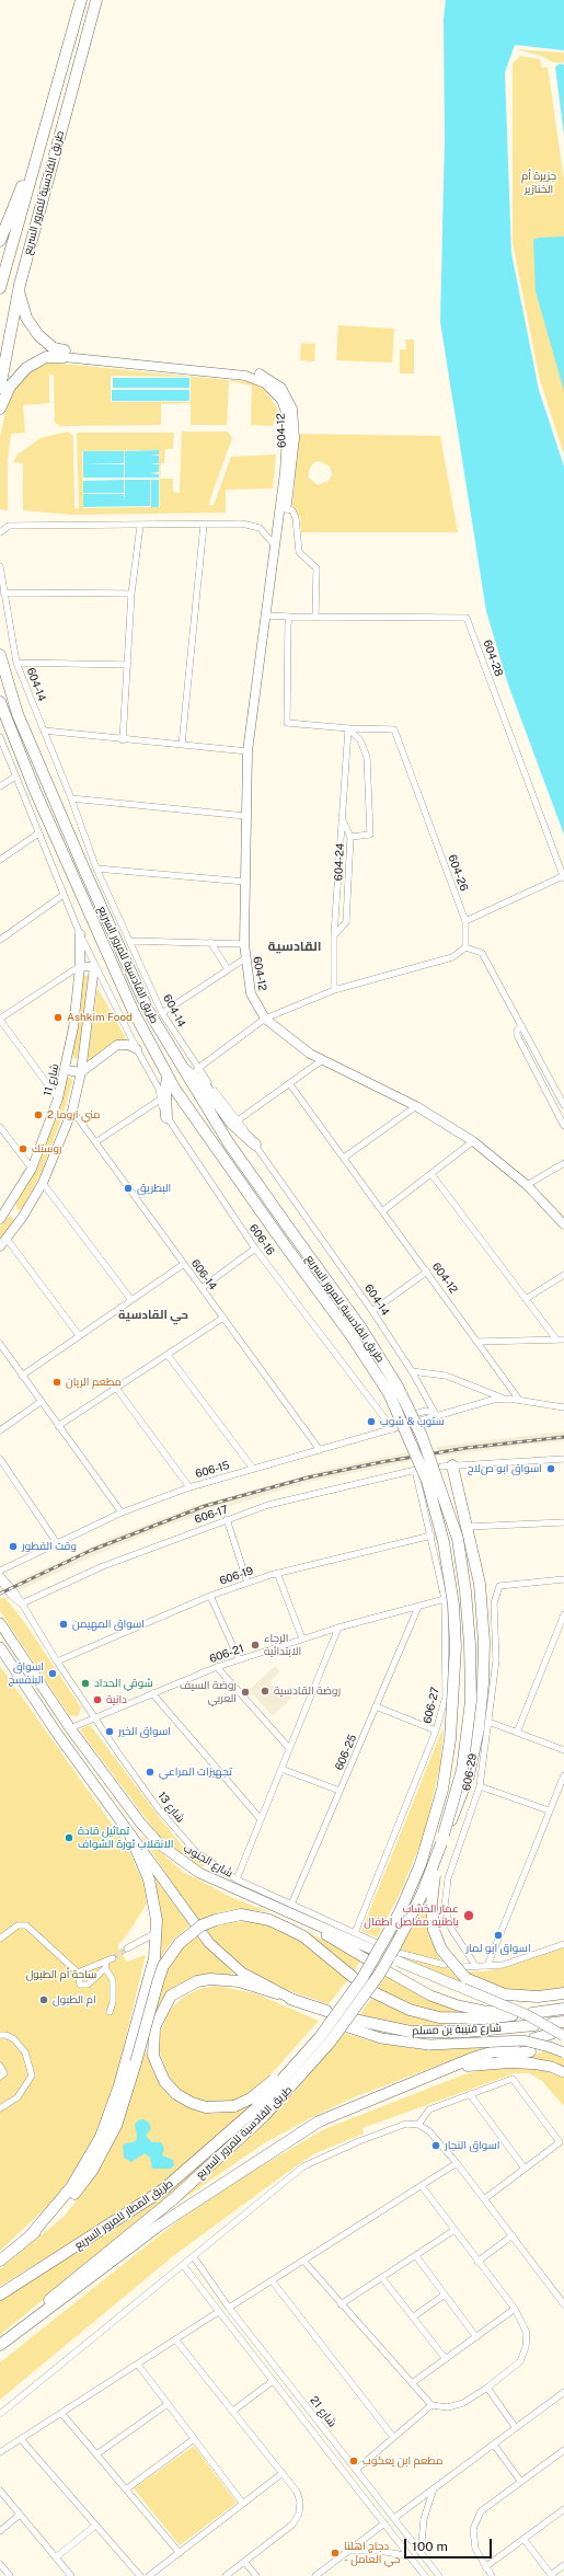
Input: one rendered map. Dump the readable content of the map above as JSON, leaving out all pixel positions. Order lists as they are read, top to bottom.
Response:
{
  "streets": {
    "highway": ["طريق القادسية للمرور السريع", "شارع قتيبة بن مسلم", "طريق المطار للمرور السريع"],
    "main road": ["604-12", "شارع 11", "شارع الجنوب"],
    "street": [
      "604-28",
      "604-14",
      "604-24",
      "604-26",
      "606-16",
      "606-14",
      "606-15",
      "606-17",
      "606-19",
      "606-21",
      "606-27",
      "606-25",
      "606-29",
      "شارع 13",
      "شارع 21"
    ]
  },
  "crossings": [
    ["طريق القادسية للمرور السريع", "طريق المطار للمرور السريع"],
    ["604-12", "604-28"],
    ["604-28", "604-26"],
    ["604-14", "606-15"],
    ["604-24", "604-26"],
    ["شارع 11", "606-16"],
    ["606-16", "606-15"],
    ["606-14", "606-15"],
    ["606-17", "606-27"],
    ["606-17", "شارع 13"],
    ["606-19", "606-27"],
    ["606-19", "شارع 13"],
    ["606-21", "606-27"],
    ["606-21", "606-25"],
    ["606-21", "شارع 13"],
    ["606-21", "شارع الجنوب"],
    ["606-27", "شارع 13"],
    ["606-25", "شارع 13"],
    ["شارع 13", "شارع الجنوب"]
  ],
  "districts": ["القادسية", "حي القادسية"],
  "parks": ["جزيرة أم الخنازير", "ساحة أم الطبول"],
  "places": [
    "Ashkim Food",
    "مني اروما 2",
    "روستك",
    "البطريق",
    "مطعم الريان",
    "ستوب & شوب",
    "اسواق ابو صﻻح",
    "وقت الفطور",
    "اسواق المهيمن",
    "الرجاء الابتدائية",
    "اسواق البنفسج",
    "شوقي الحداد",
    "روضة القادسية",
    "روضة السيف العربي",
    "دانية",
    "اسواق الخير",
    "تجهيزات المراعي",
    "تماثيل قادة الانقلاب ثورة الشواف",
    "عمار الخشاب باطنيه مفاصل اطفال",
    "اسواق ابو لمار",
    "ام الطبول",
    "اسواق النجار",
    "مطعم ابن يعكوب",
    "دجاج اهلنا - حي العامل"
  ],
  "scale_bar": "100 m"
}
